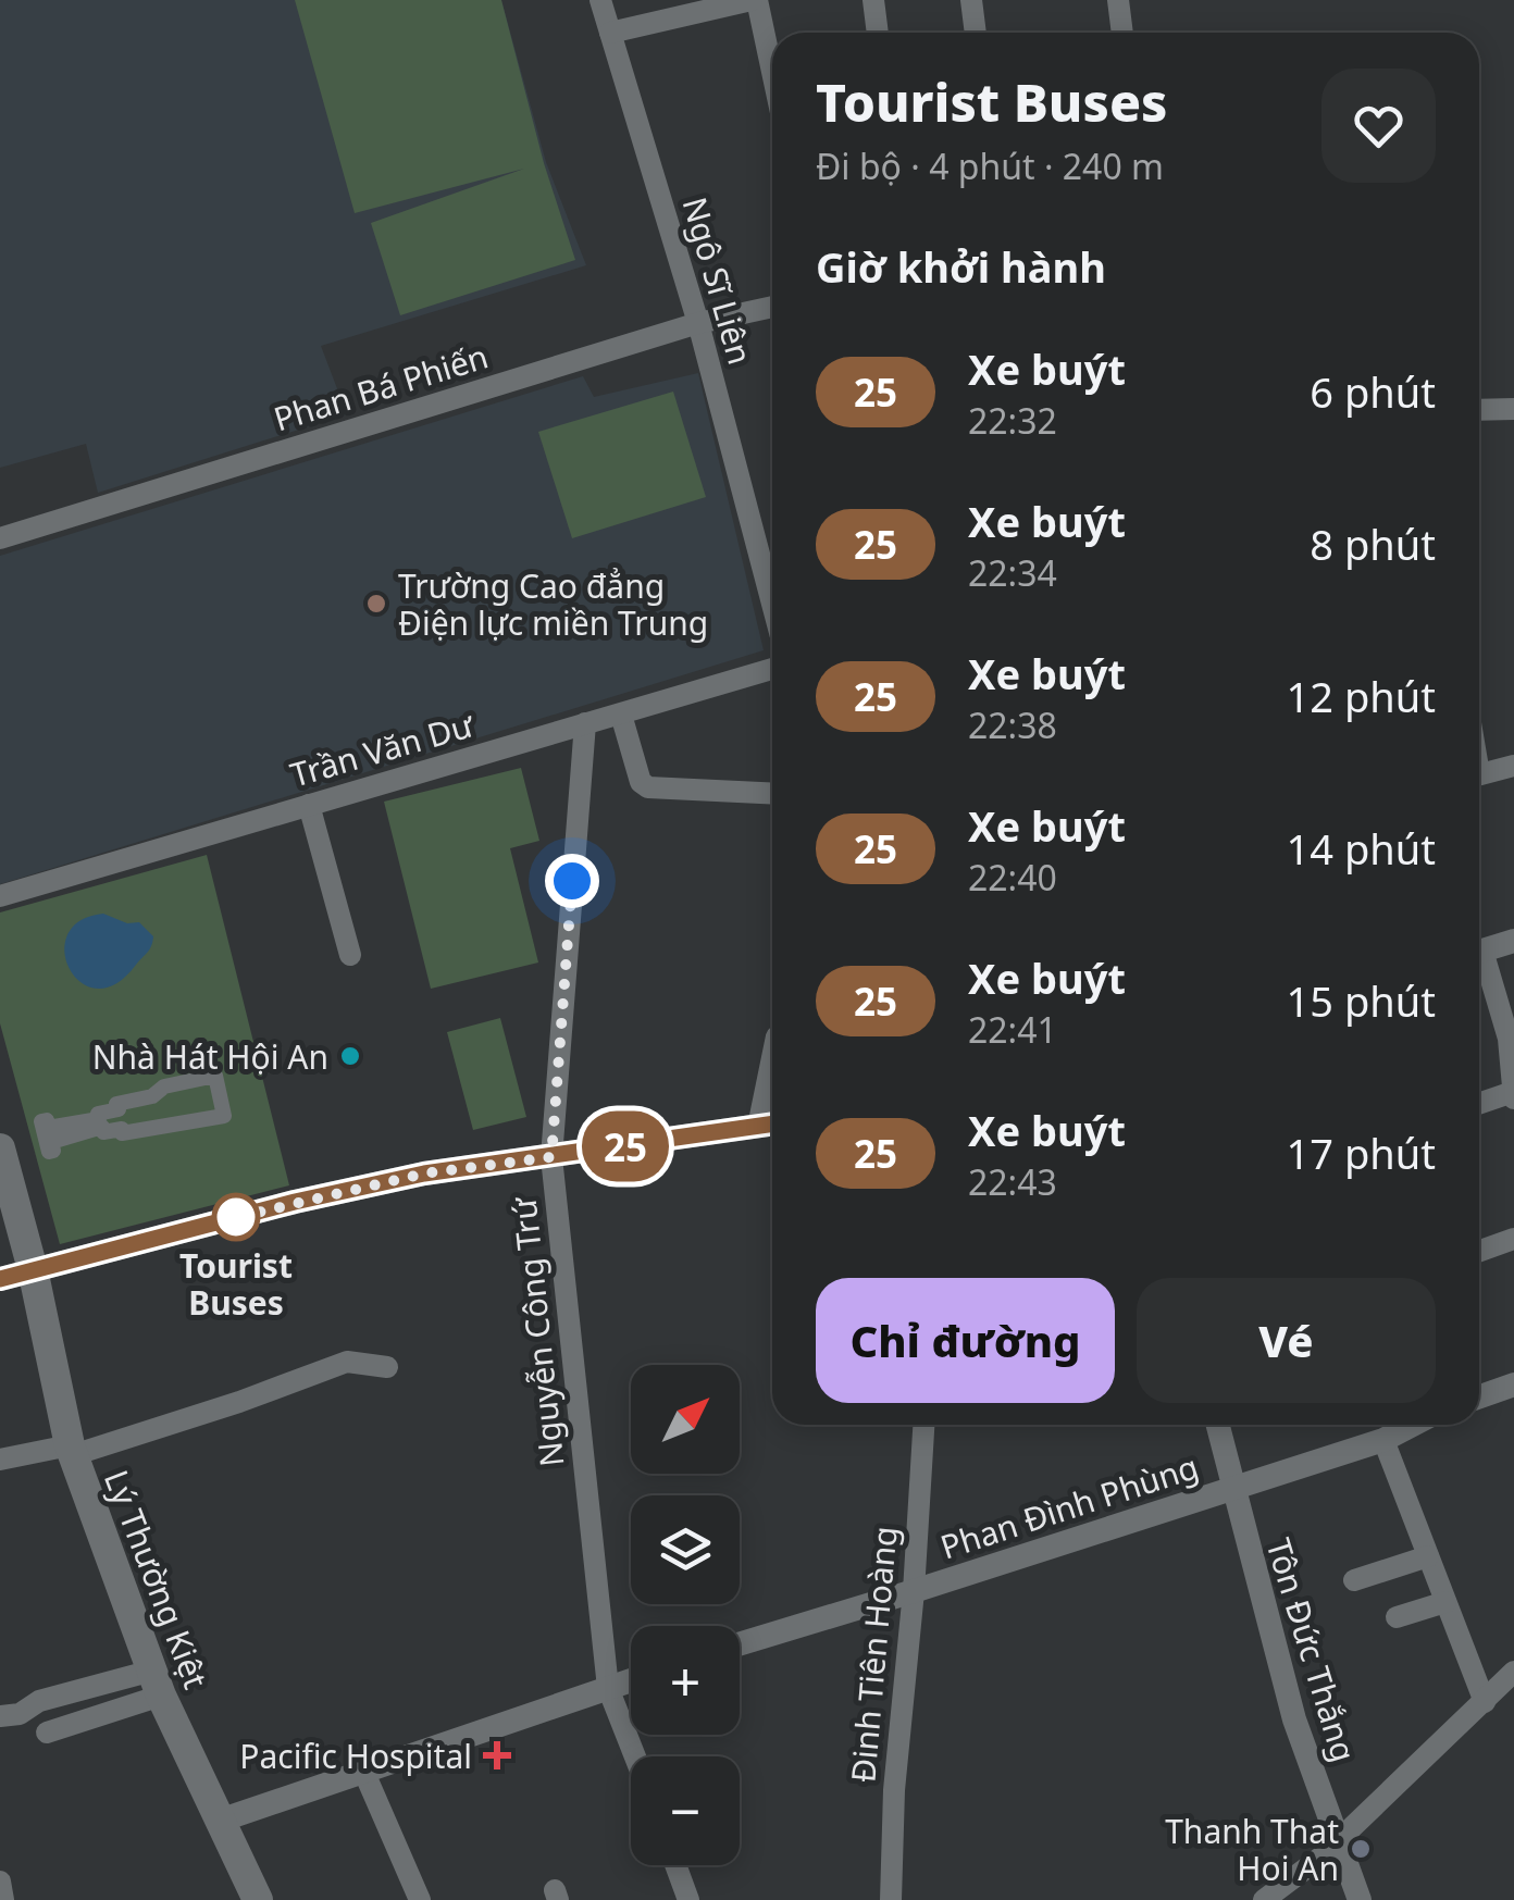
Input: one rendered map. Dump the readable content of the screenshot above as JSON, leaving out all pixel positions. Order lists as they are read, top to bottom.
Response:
{
  "streets": {
    "main road": ["Lý Thường Kiệt"],
    "street": [
      "Ngô Sĩ Liên",
      "Phan Bá Phiến",
      "Trần Văn Dư",
      "Nguyễn Công Trứ",
      "Phan Đình Phùng",
      "Tôn Đức Thắng",
      "Đinh Tiên Hoàng"
    ]
  },
  "crossings": [
    ["Ngô Sĩ Liên", "Phan Bá Phiến"],
    ["Trần Văn Dư", "Nguyễn Công Trứ"],
    ["Phan Đình Phùng", "Tôn Đức Thắng"],
    ["Phan Đình Phùng", "Đinh Tiên Hoàng"]
  ],
  "places": {
    "other": [
      "Trường Cao đẳng Điện lực miền Trung",
      "Nhà Hát Hội An",
      "Tourist Buses",
      "Thanh That Hoi An"
    ],
    "health": ["Pacific Hospital"]
  },
  "lines": ["bus line 25"],
  "north": "top right",
  "page": {
    "on_map": "25",
    "heading": [
      ["Tourist Buses", "Đi bộ · 4 phút · 240 m"],
      "Giờ khởi hành"
    ],
    "list": [
      {
        "mark": "25",
        "name": "Xe buýt",
        "note": "22:32",
        "value": "6 phút"
      },
      {
        "mark": "25",
        "name": "Xe buýt",
        "note": "22:34",
        "value": "8 phút"
      },
      {
        "mark": "25",
        "name": "Xe buýt",
        "note": "22:38",
        "value": "12 phút"
      },
      {
        "mark": "25",
        "name": "Xe buýt",
        "note": "22:40",
        "value": "14 phút"
      },
      {
        "mark": "25",
        "name": "Xe buýt",
        "note": "22:41",
        "value": "15 phút"
      },
      {
        "mark": "25",
        "name": "Xe buýt",
        "note": "22:43",
        "value": "17 phút"
      }
    ],
    "buttons": ["Chỉ đường", "Vé"],
    "map_buttons": ["+", "−"]
  }
}
